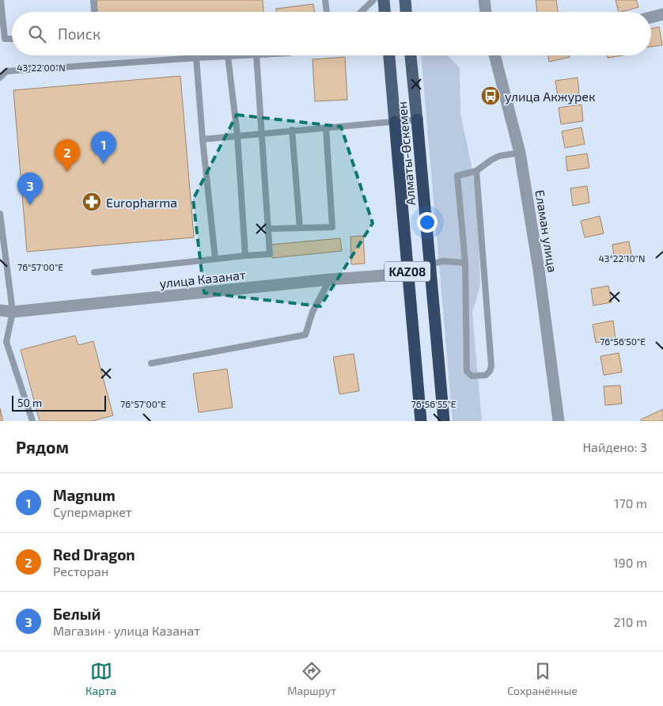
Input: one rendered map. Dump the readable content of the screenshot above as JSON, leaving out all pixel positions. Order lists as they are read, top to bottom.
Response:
{
  "streets": {
    "highway": ["Алматы-Өскемен", "KAZ08"],
    "street": ["Еламан улица", "улица Казанат"]
  },
  "crossings": [
    ["Алматы-Өскемен", "улица Казанат"]
  ],
  "places": {
    "bus stop": ["улица Акжурек"],
    "pharmacy": ["Europharma"]
  },
  "scale_bar": "50 m",
  "page": {
    "search": "Поиск",
    "pins": ["1", "2", "3"],
    "scale": "50 m",
    "heading": ["Рядом", "Найдено: 3"],
    "list": [
      {
        "mark": "1",
        "name": "Magnum",
        "note": "Супермаркет",
        "value": "170 m"
      },
      {
        "mark": "2",
        "name": "Red Dragon",
        "note": "Ресторан",
        "value": "190 m"
      },
      {
        "mark": "3",
        "name": "Белый",
        "note": "Магазин · улица Казанат",
        "value": "210 m"
      }
    ],
    "nav": ["Карта", "Маршрут", "Сохранённые"]
  },
  "coordinates": [
    "43°22'00\"N",
    "43°22'10\"N",
    "76°57'00\"E",
    "76°56'50\"E",
    "76°56'55\"E"
  ]
}
